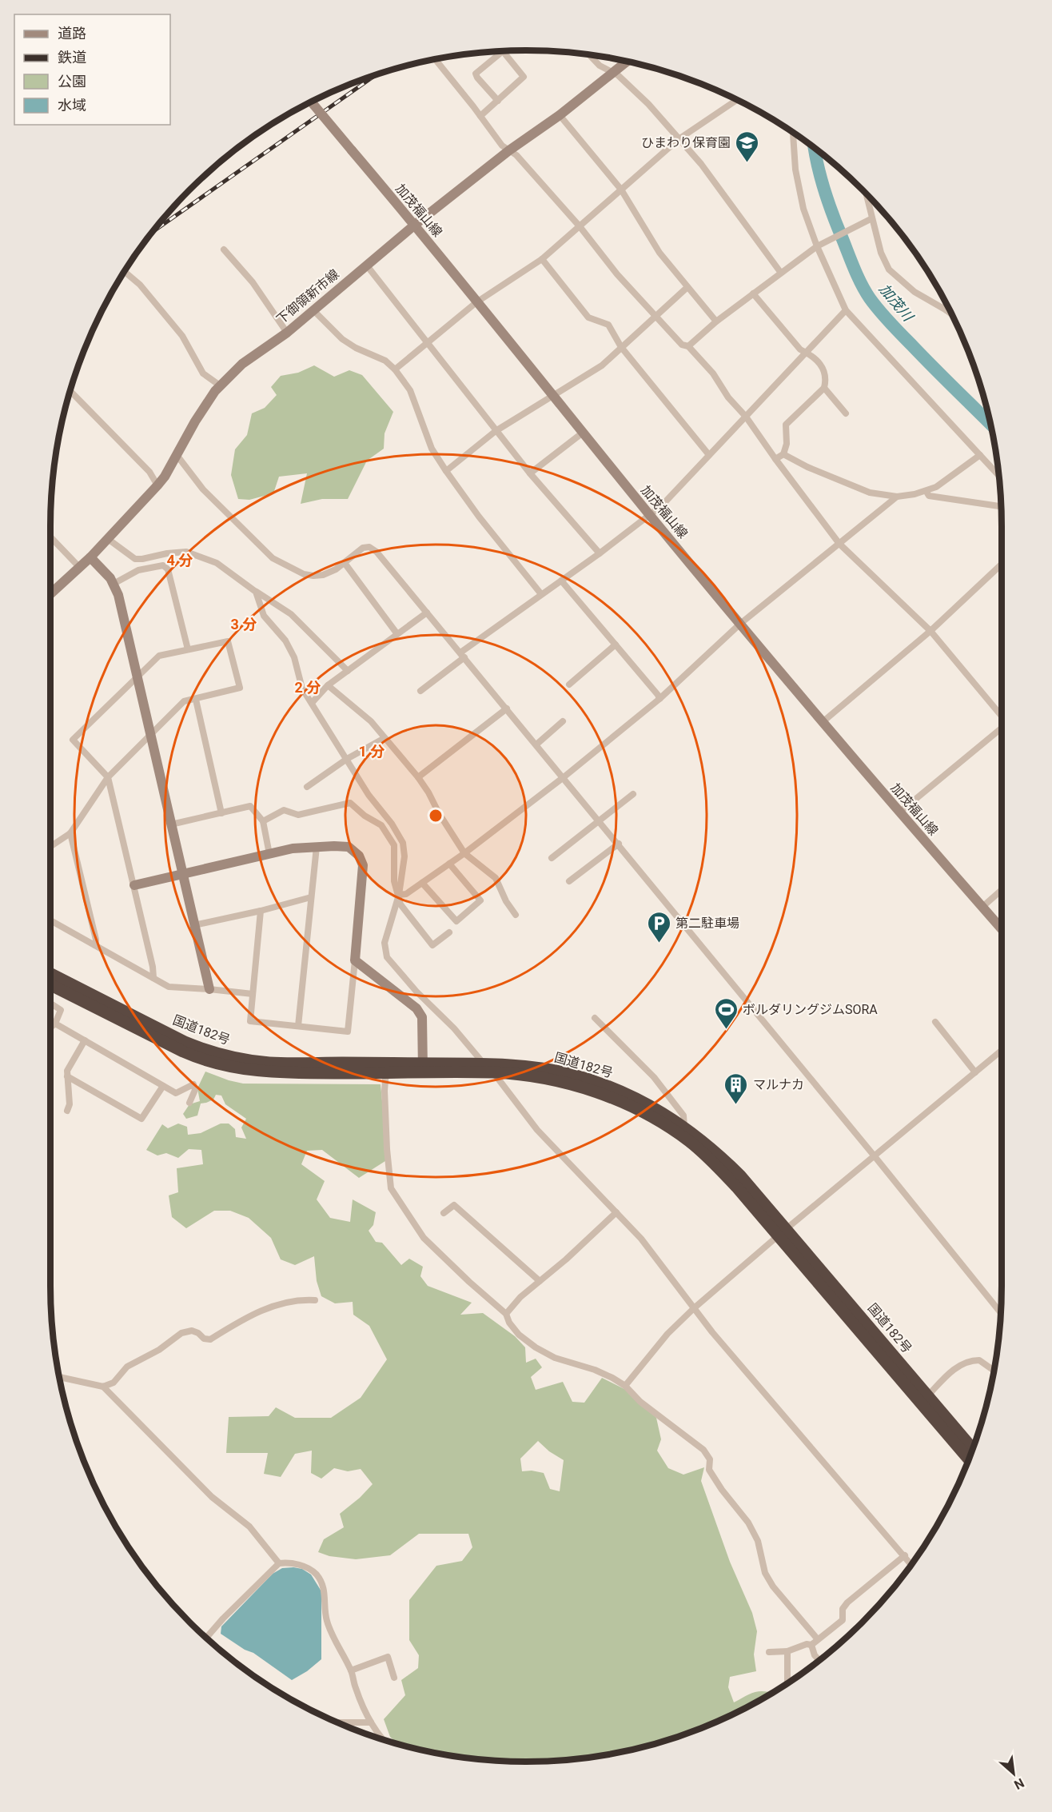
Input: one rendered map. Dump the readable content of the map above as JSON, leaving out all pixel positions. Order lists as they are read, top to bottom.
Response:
{
  "streets": {
    "highway": ["国道182号"],
    "main road": ["加茂福山線", "下御領新市線"]
  },
  "crossings": [
    ["加茂福山線", "下御領新市線"]
  ],
  "water": ["加茂川"],
  "places": {
    "school or university": ["ひまわり保育園"],
    "parking": ["第二駐車場"],
    "sports": ["ボルダリングジムSORA"],
    "building": ["マルナカ"]
  },
  "legend": [
    "道路",
    "鉄道",
    "公園",
    "水域"
  ],
  "north": "bottom right",
  "rings": [
    "4 分",
    "3 分",
    "2 分",
    "1 分"
  ]
}
